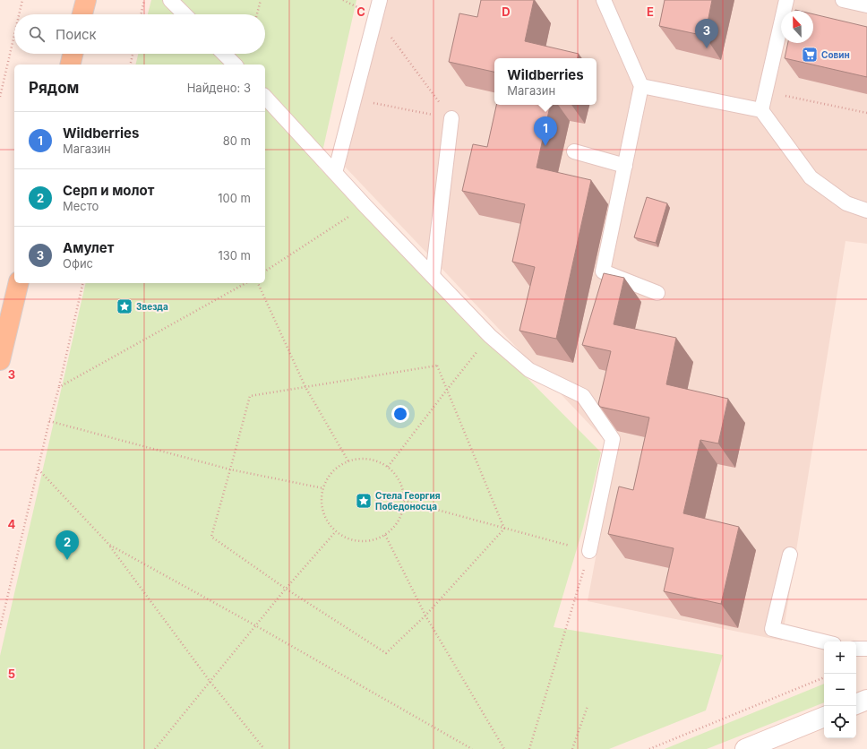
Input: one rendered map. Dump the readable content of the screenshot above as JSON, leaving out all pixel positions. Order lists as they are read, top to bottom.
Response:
{
  "places": {
    "supermarket": ["Совин"],
    "place": ["Звезда", "Стела Георгия Победоносца"]
  },
  "north": "top",
  "page": {
    "search": "Поиск",
    "pins": ["3", "1", "2"],
    "popup": ["Wildberries", "Магазин"],
    "heading": ["Рядом", "Найдено: 3"],
    "list": [
      {
        "mark": "1",
        "name": "Wildberries",
        "note": "Магазин",
        "value": "80 m"
      },
      {
        "mark": "2",
        "name": "Серп и молот",
        "note": "Место",
        "value": "100 m"
      },
      {
        "mark": "3",
        "name": "Амулет",
        "note": "Офис",
        "value": "130 m"
      }
    ],
    "map_buttons": ["+", "−"]
  },
  "grid": {
    "columns": ["C", "D", "E"],
    "rows": ["3", "4", "5"]
  }
}
